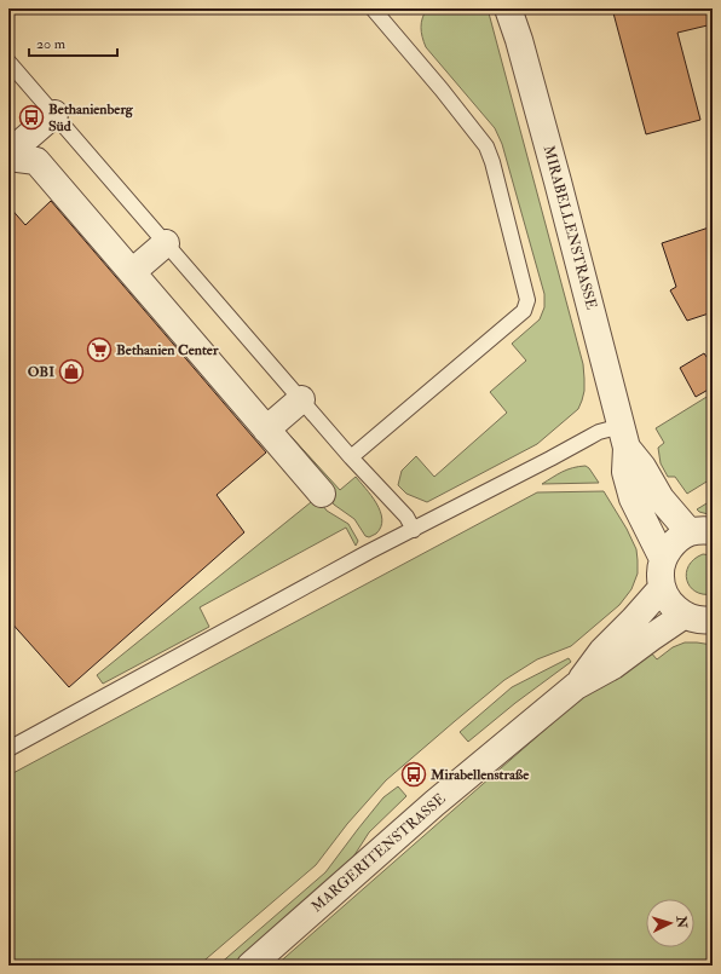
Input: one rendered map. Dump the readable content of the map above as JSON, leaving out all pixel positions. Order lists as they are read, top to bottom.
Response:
{
  "streets": {
    "street": ["MIRABELLENSTRASSE", "MARGERITENSTRASSE"]
  },
  "places": {
    "bus stop": ["Bethanienberg Süd", "Mirabellenstraße"],
    "supermarket": ["Bethanien Center"],
    "shop": ["OBI"]
  },
  "scale_bar": "20 m",
  "north": "right"
}
